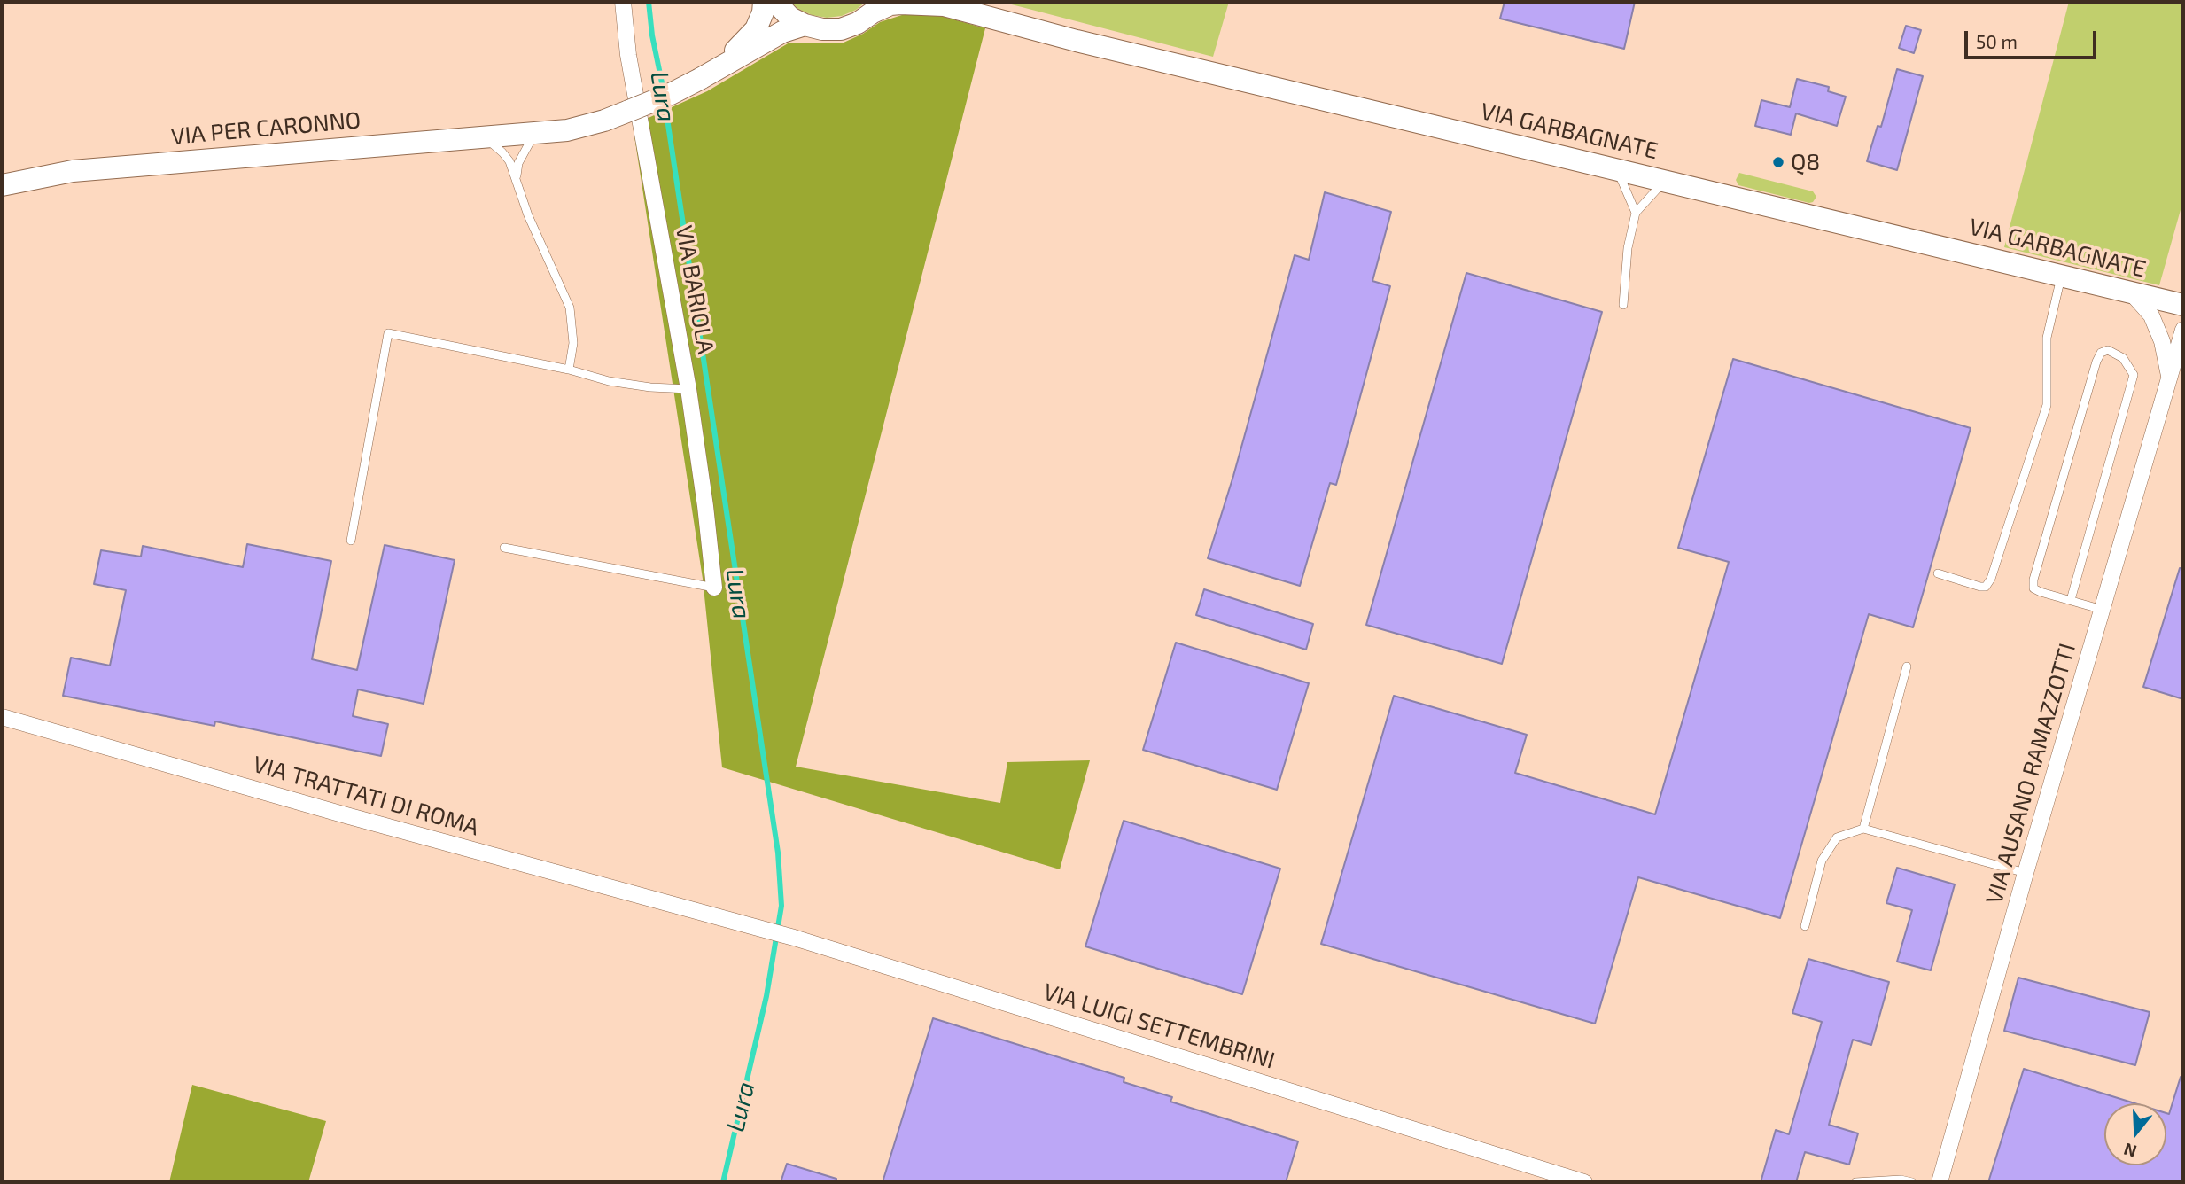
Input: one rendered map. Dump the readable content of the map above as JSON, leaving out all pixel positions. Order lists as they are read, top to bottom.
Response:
{
  "streets": {
    "street": [
      "VIA PER CARONNO",
      "VIA GARBAGNATE",
      "VIA BARIOLA",
      "VIA AUSANO RAMAZZOTTI",
      "VIA TRATTATI DI ROMA",
      "VIA LUIGI SETTEMBRINI"
    ]
  },
  "crossings": [
    ["VIA GARBAGNATE", "VIA AUSANO RAMAZZOTTI"],
    ["VIA TRATTATI DI ROMA", "VIA LUIGI SETTEMBRINI"]
  ],
  "water": ["Lura"],
  "places": ["Q8"],
  "scale_bar": "50 m",
  "north": "bottom"
}
